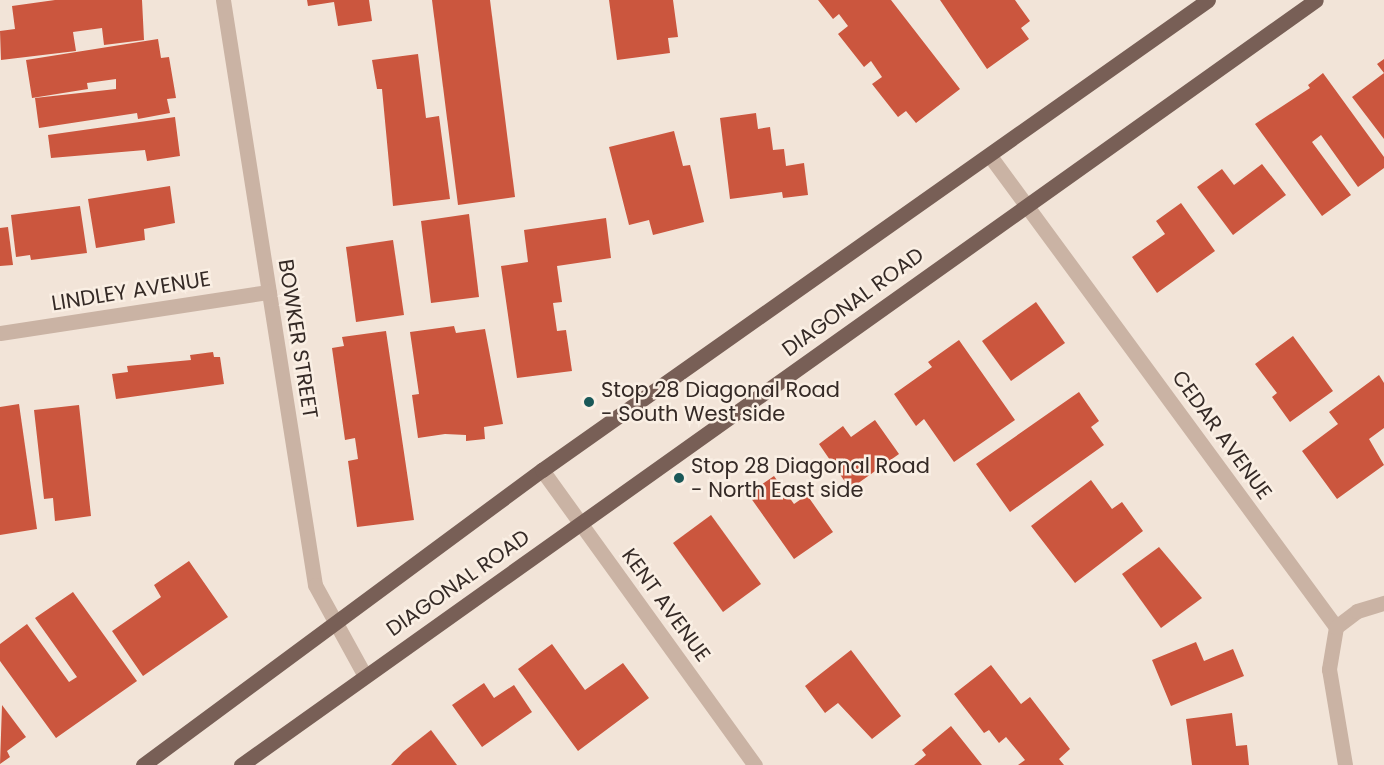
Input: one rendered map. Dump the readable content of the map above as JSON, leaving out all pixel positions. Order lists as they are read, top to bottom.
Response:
{
  "streets": {
    "main road": ["DIAGONAL ROAD"],
    "street": [
      "LINDLEY AVENUE",
      "BOWKER STREET",
      "CEDAR AVENUE",
      "KENT AVENUE"
    ]
  },
  "crossings": [
    ["LINDLEY AVENUE", "BOWKER STREET"],
    ["DIAGONAL ROAD", "BOWKER STREET"],
    ["DIAGONAL ROAD", "CEDAR AVENUE"],
    ["DIAGONAL ROAD", "KENT AVENUE"]
  ],
  "places": ["Stop 28 Diagonal Road - South West side", "Stop 28 Diagonal Road - North East side"]
}
